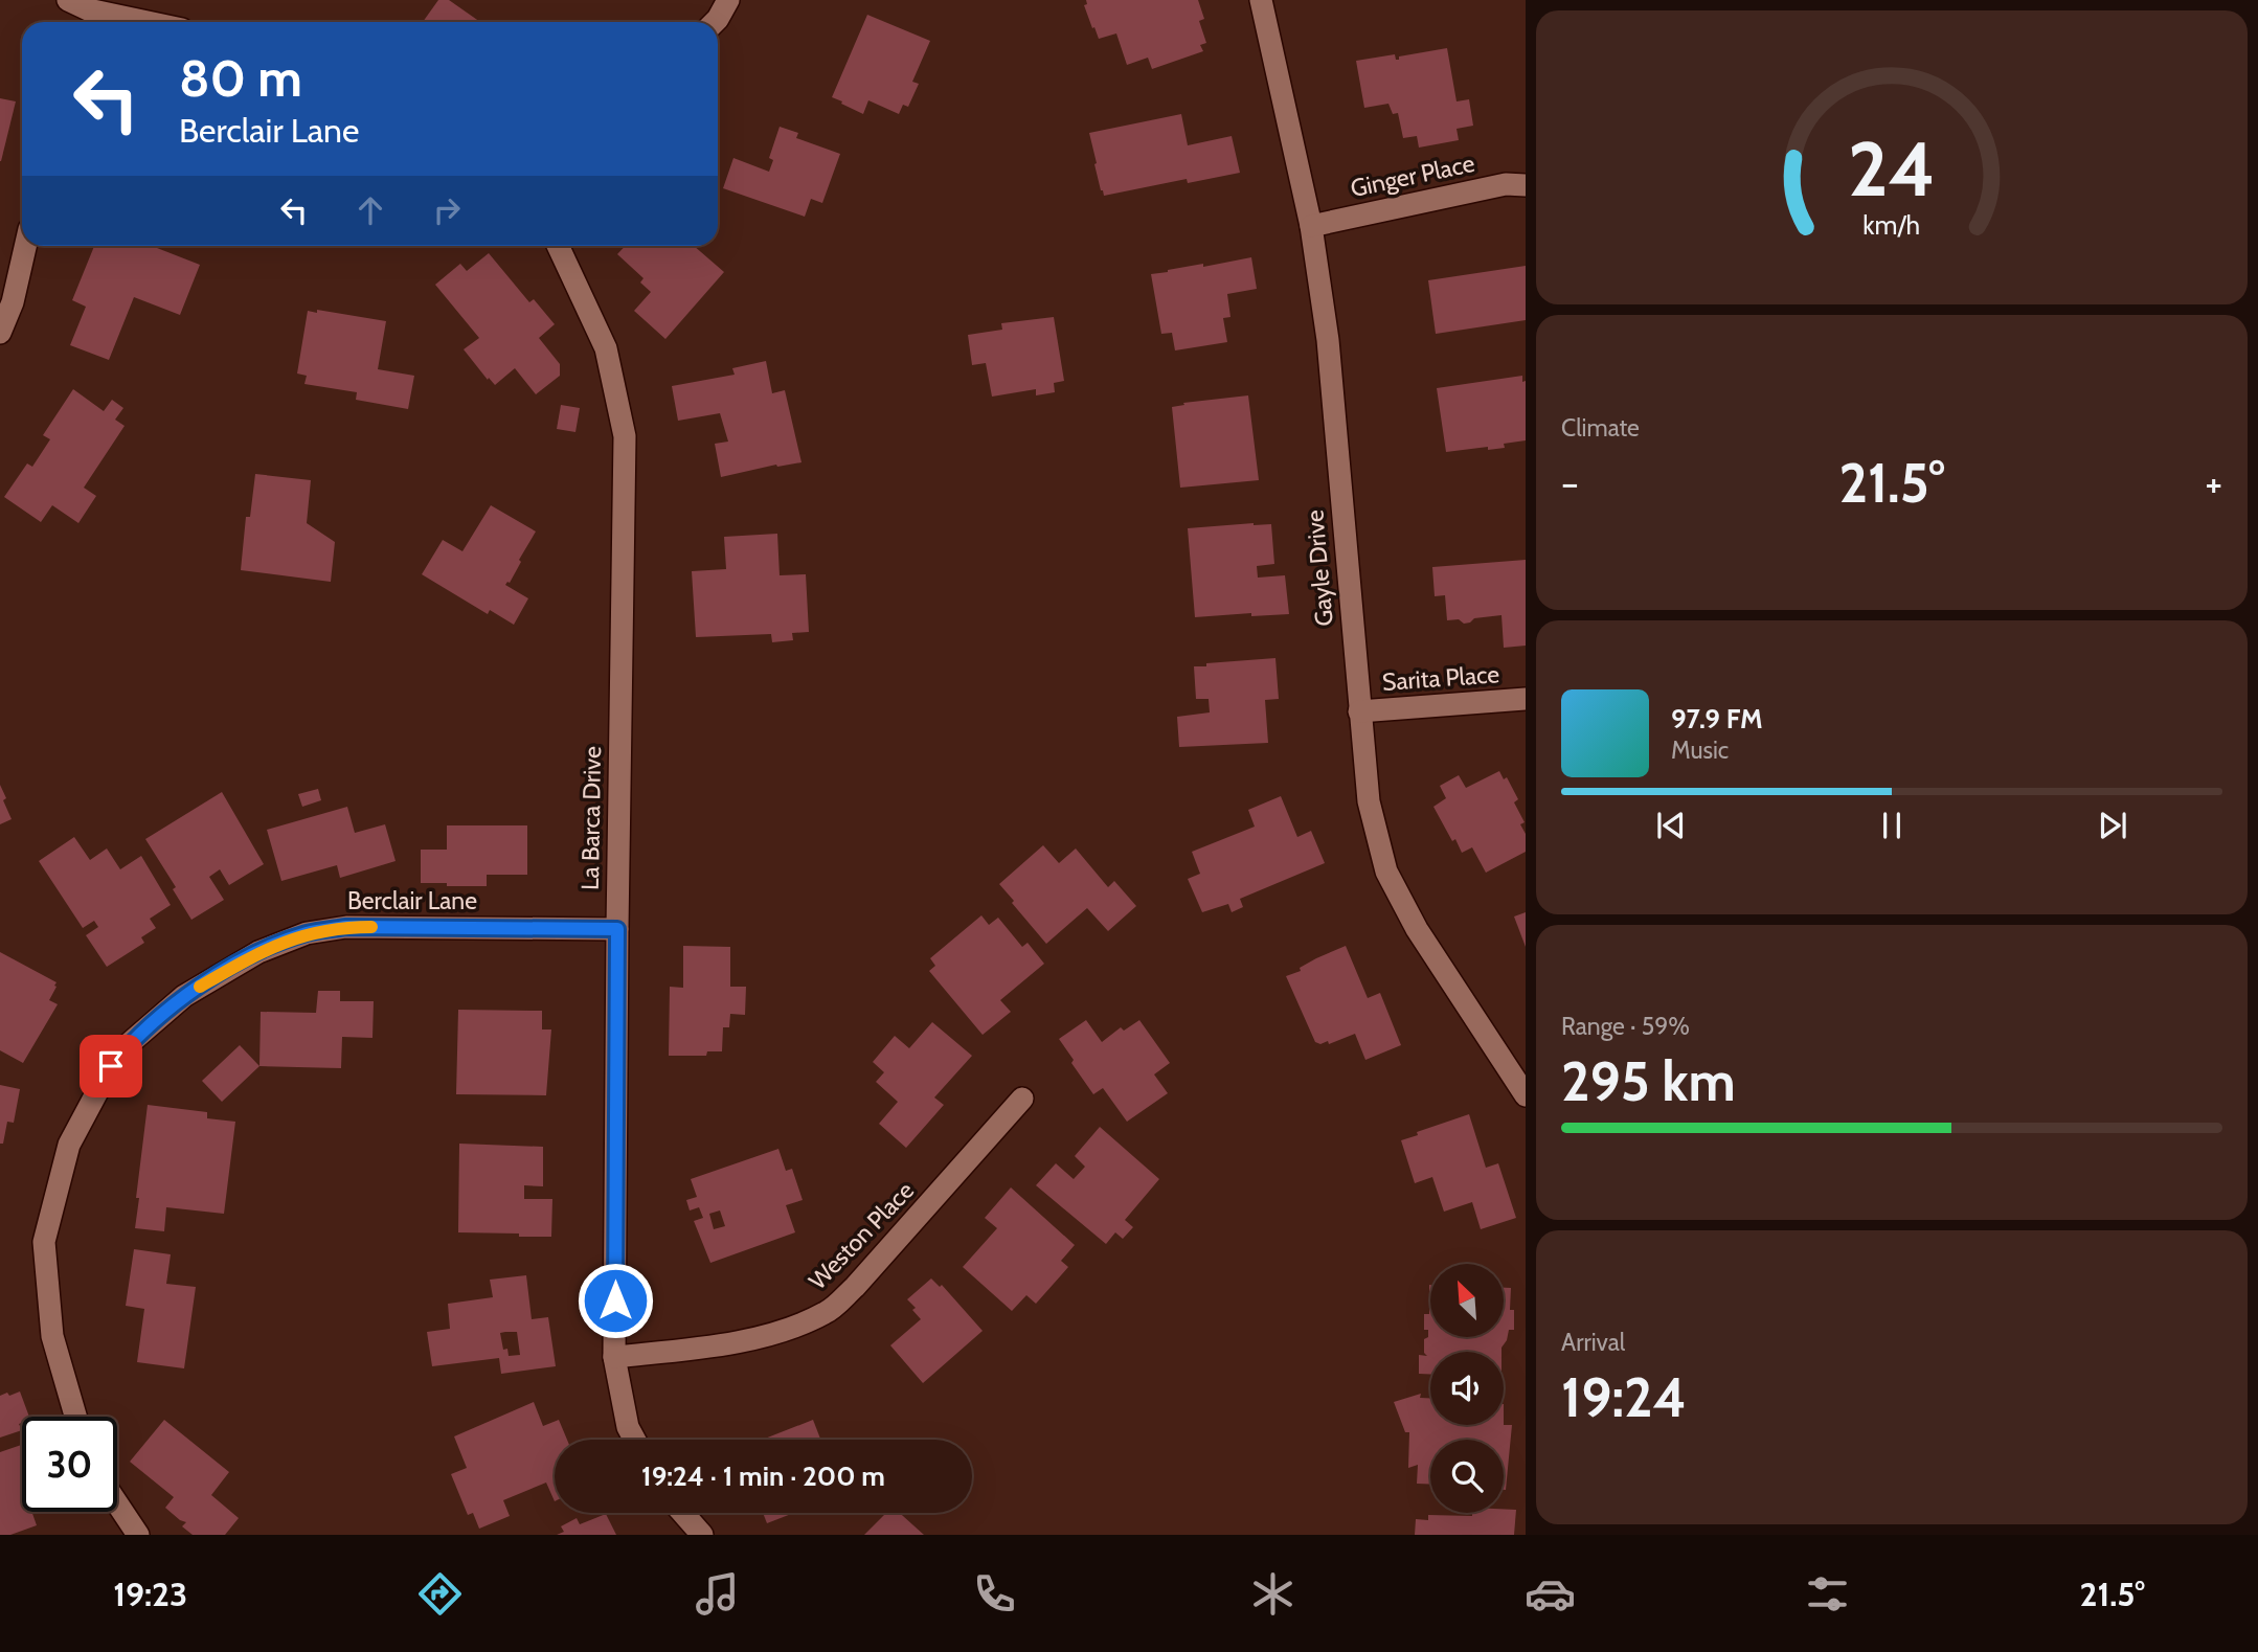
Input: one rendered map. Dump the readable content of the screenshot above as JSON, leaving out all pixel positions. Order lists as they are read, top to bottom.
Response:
{
  "streets": {
    "street": [
      "Ginger Place",
      "Gayle Drive",
      "Sarita Place",
      "La Barca Drive",
      "Berclair Lane",
      "Weston Place"
    ]
  },
  "crossings": [
    ["Ginger Place", "Gayle Drive"],
    ["Gayle Drive", "Sarita Place"],
    ["La Barca Drive", "Berclair Lane"],
    ["La Barca Drive", "Weston Place"]
  ],
  "north": "top left",
  "page": {
    "turn": ["80 m", "Berclair Lane"],
    "tile": [
      "Climate",
      ["Range · 59%", "295 km"],
      ["Arrival", "19:24"]
    ],
    "heat": ["−", "21.5°", "+"],
    "song": ["97.9 FM", "Music"],
    "limit": "30",
    "trip": "19:24 · 1 min · 200 m",
    "tabs": ["19:23", "21.5°"],
    "gauge": ["24", "km/h"]
  }
}
